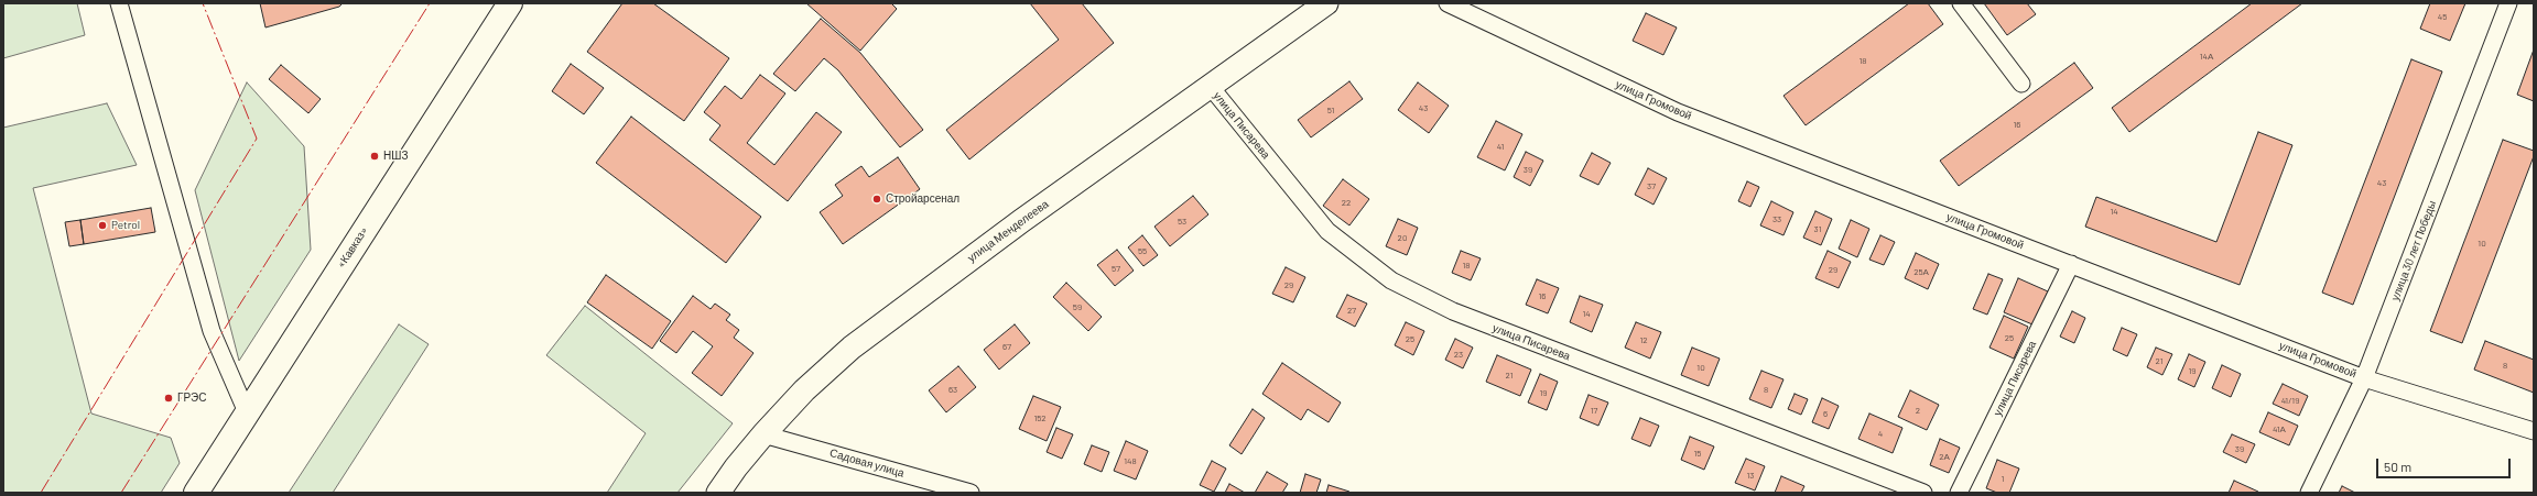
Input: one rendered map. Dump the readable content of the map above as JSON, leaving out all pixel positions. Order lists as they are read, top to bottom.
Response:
{
  "streets": {
    "highway": ["«Кавказ»"],
    "main road": ["улица Менделеева"],
    "street": [
      "улица Громовой",
      "улица Писарева",
      "улица 30 лет Победы",
      "Садовая улица"
    ]
  },
  "crossings": [
    ["улица Громовой", "улица Писарева"],
    ["улица Громовой", "улица 30 лет Победы"],
    ["улица Писарева", "улица Менделеева"],
    ["улица Менделеева", "Садовая улица"]
  ],
  "places": [
    "НШЗ",
    "Стройарсенал",
    "Petrol",
    "ГРЭС"
  ],
  "house_numbers": [
    "45",
    "14А",
    "18",
    "43",
    "51",
    "16",
    "41",
    "39",
    "43",
    "37",
    "22",
    "14",
    "33",
    "53",
    "31",
    "20",
    "10",
    "55",
    "18",
    "57",
    "29",
    "25А",
    "29",
    "16",
    "59",
    "27",
    "14",
    "25",
    "25",
    "12",
    "67",
    "23",
    "21",
    "8",
    "10",
    "19",
    "21",
    "63",
    "8",
    "19",
    "41/19",
    "17",
    "2",
    "6",
    "152",
    "41А",
    "4",
    "39",
    "15",
    "2А",
    "148",
    "13",
    "1"
  ],
  "scale_bar": "50 m"
}
